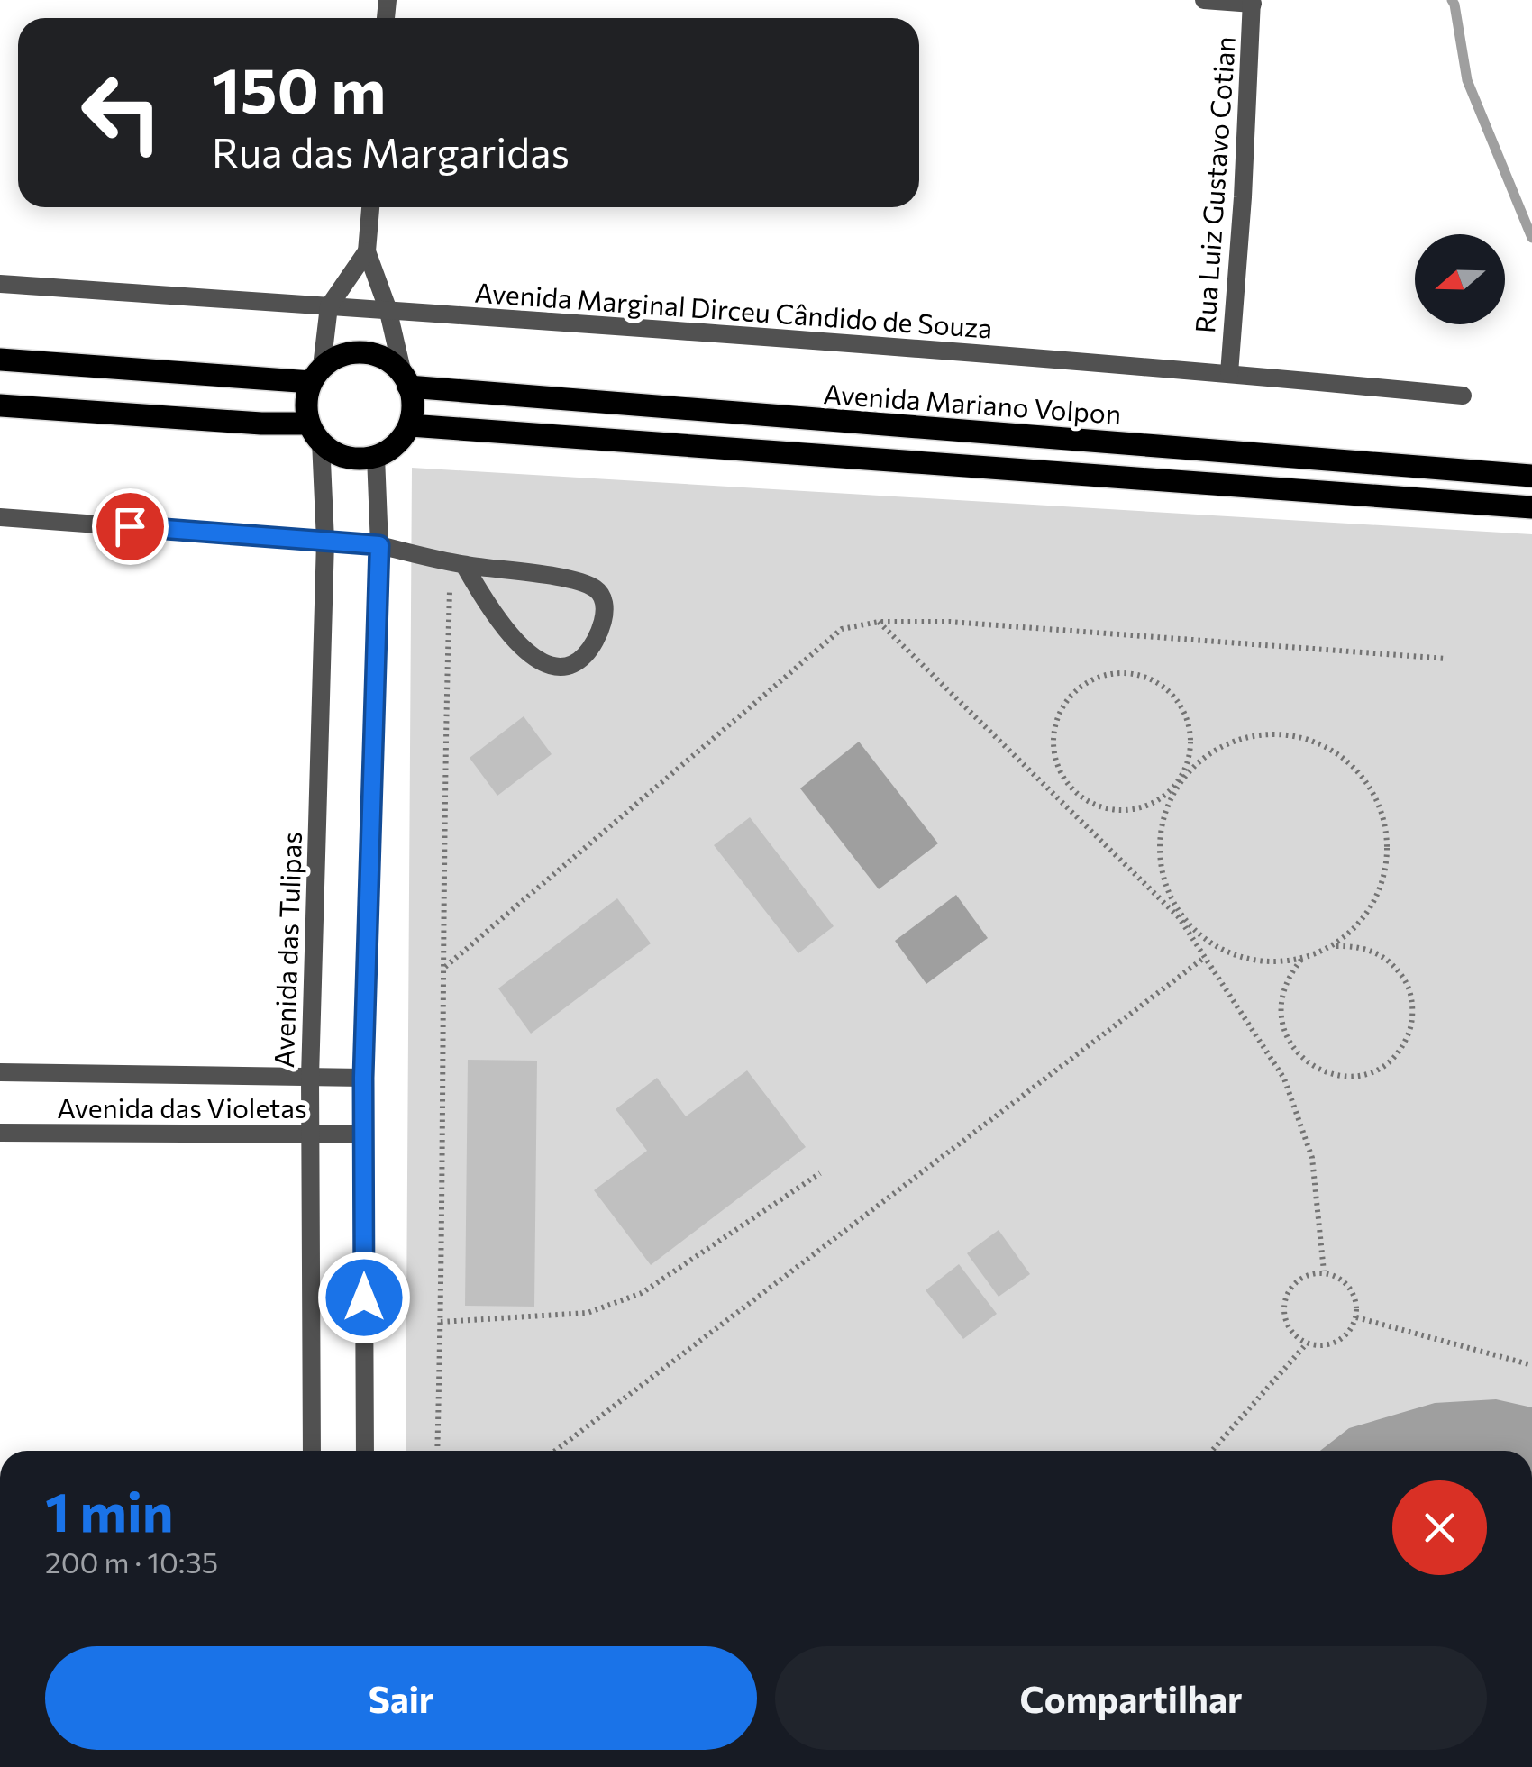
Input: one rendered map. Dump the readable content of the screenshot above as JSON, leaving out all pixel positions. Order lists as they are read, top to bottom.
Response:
{
  "streets": {
    "main road": ["Avenida Mariano Volpon"],
    "street": [
      "Rua Luiz Gustavo Cotian",
      "Avenida Marginal Dirceu Cândido de Souza",
      "Avenida das Tulipas",
      "Avenida das Violetas"
    ]
  },
  "crossings": [
    ["Rua Luiz Gustavo Cotian", "Avenida Marginal Dirceu Cândido de Souza"],
    ["Avenida Mariano Volpon", "Avenida das Tulipas"],
    ["Avenida das Tulipas", "Avenida das Violetas"]
  ],
  "north": "left",
  "page": {
    "turn": ["150 m", "Rua das Margaridas"],
    "heading": ["1 min", "200 m · 10:35"],
    "buttons": ["Sair", "Compartilhar"]
  }
}
